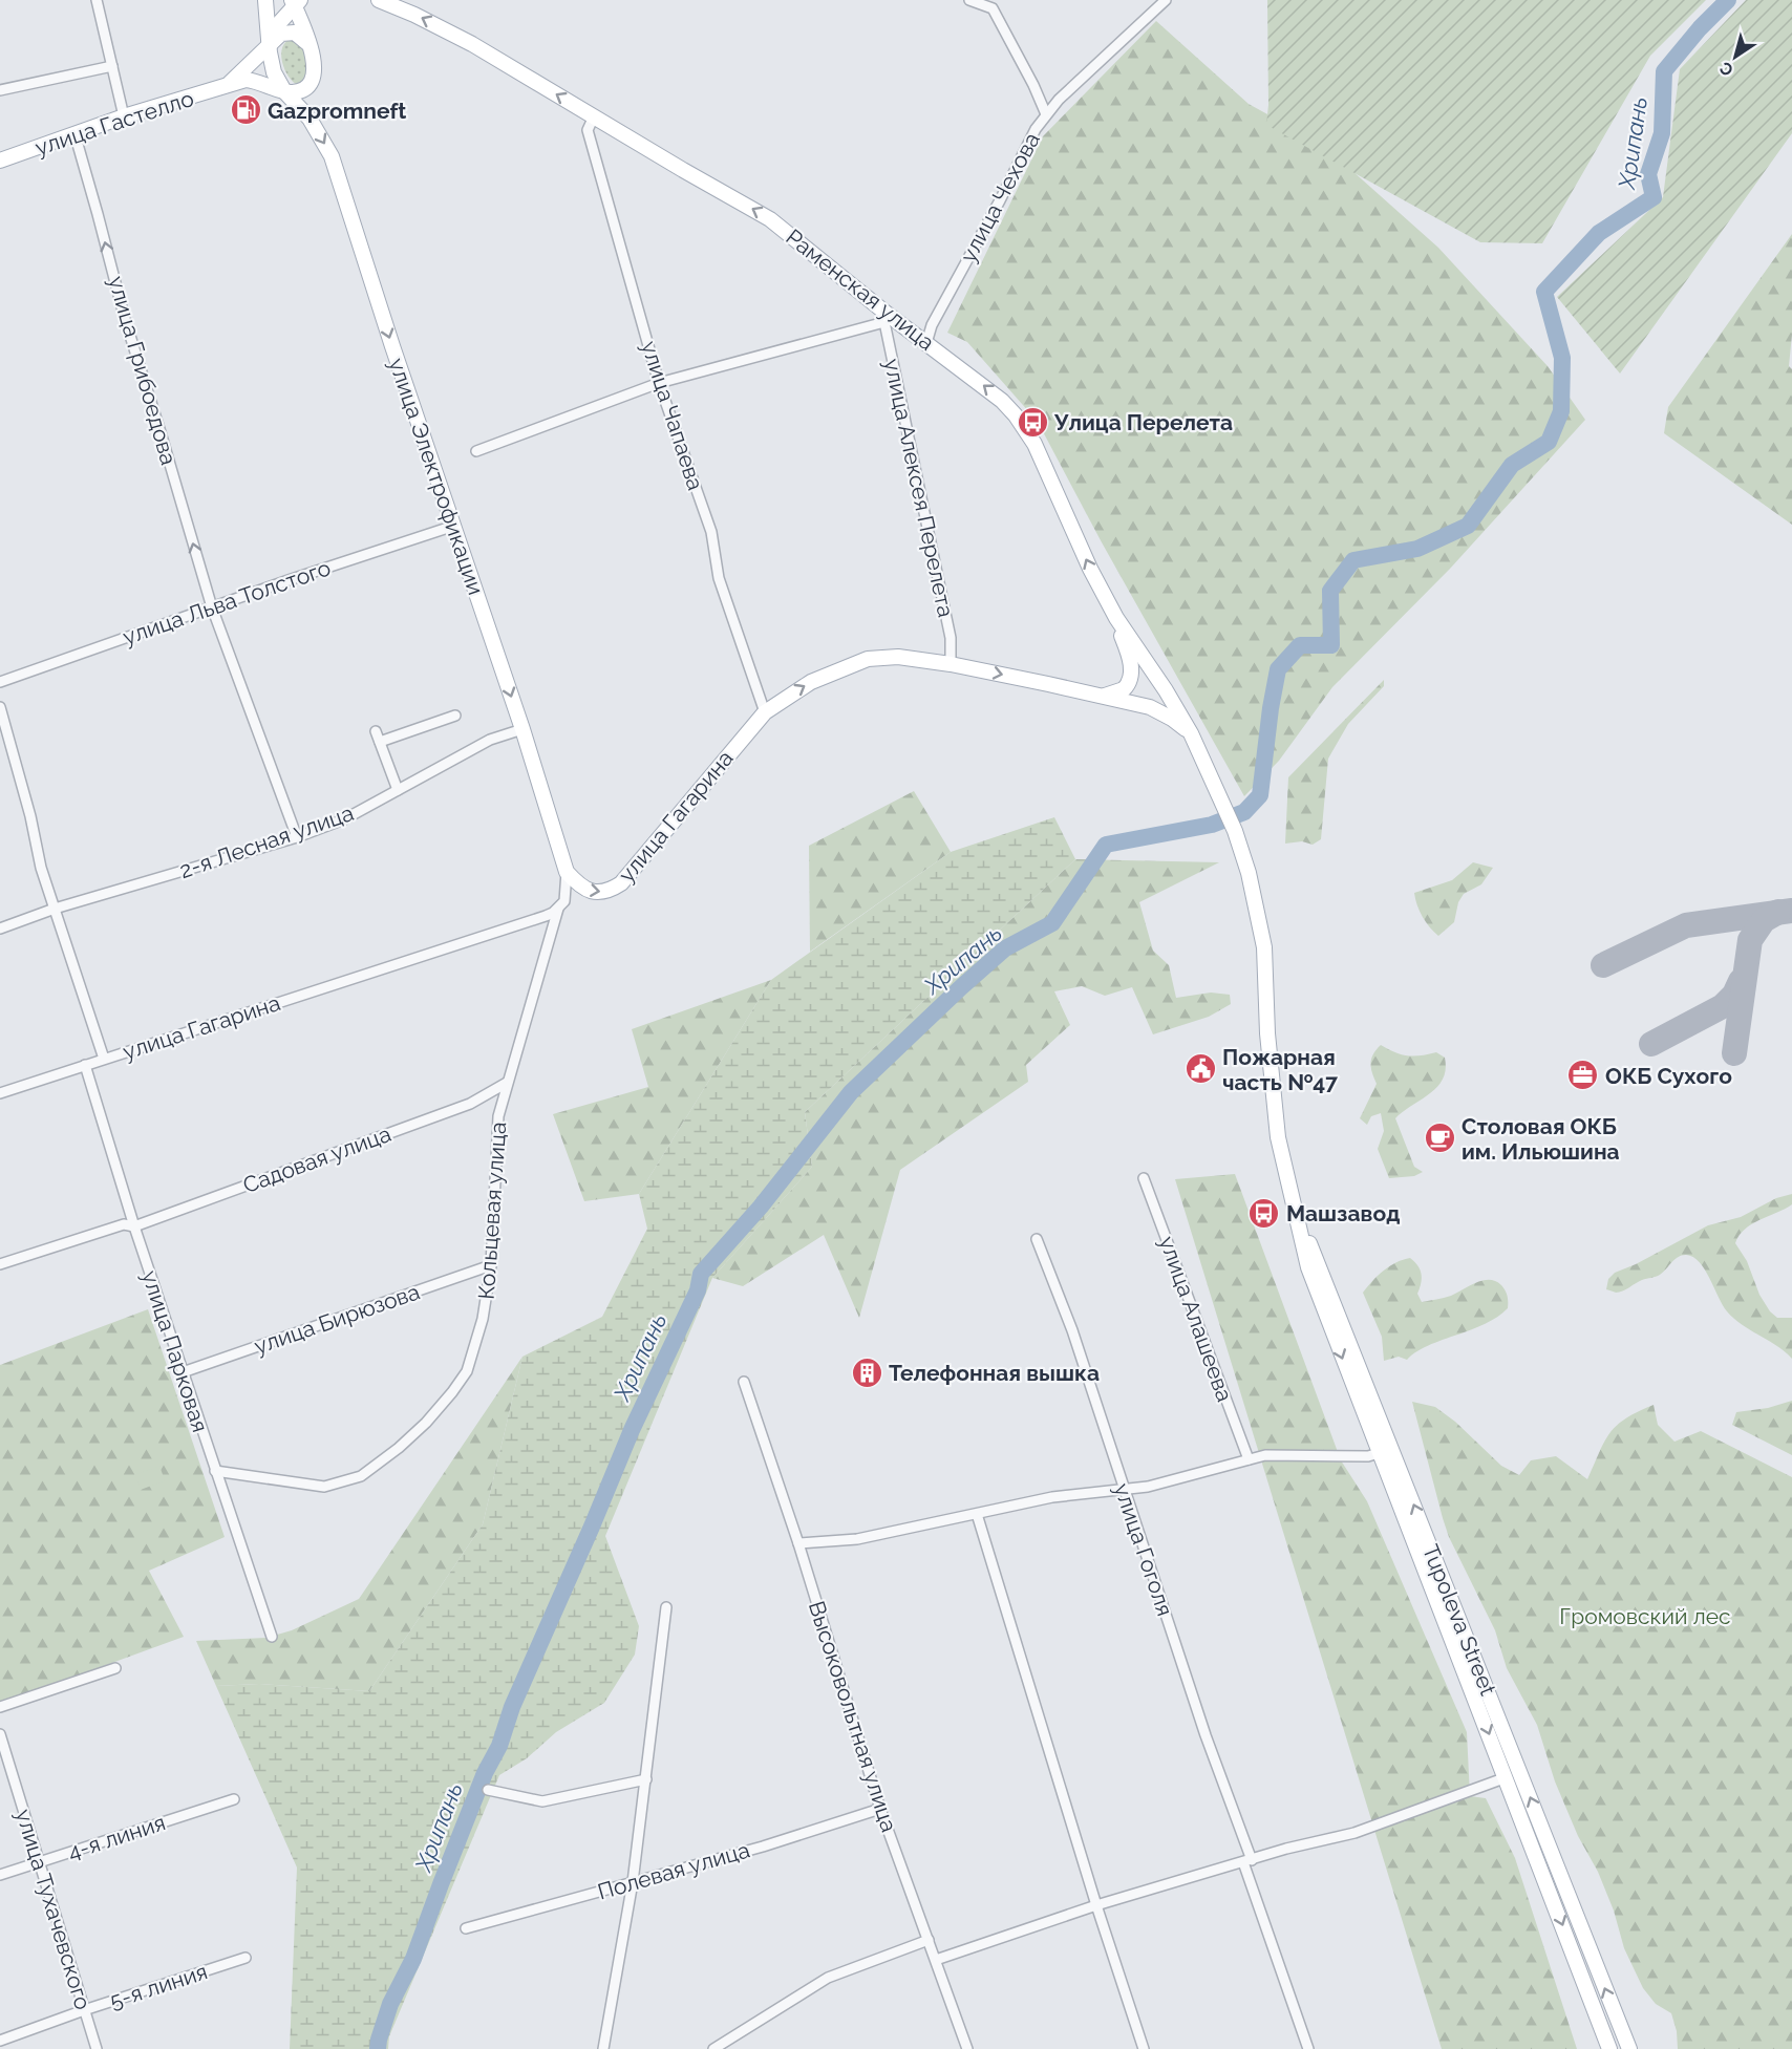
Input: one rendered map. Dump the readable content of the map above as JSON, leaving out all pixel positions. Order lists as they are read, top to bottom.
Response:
{
  "streets": {
    "main road": [
      "улица Гастелло",
      "Раменская улица",
      "улица Электрофикации",
      "улица Гагарина",
      "Tupoleva Street"
    ],
    "street": [
      "улица Чехова",
      "улица Грибоедова",
      "улица Чапаева",
      "улица Алексея Перелета",
      "улица Льва Толстого",
      "2-я Лесная улица",
      "Садовая улица",
      "Кольцевая улица",
      "улица Бирюзова",
      "улица Алашеева",
      "улица Парковая",
      "улица Гоголя",
      "Высоковольтная улица",
      "4-я линия",
      "Полевая улица",
      "улица Тухачевского",
      "5-я линия"
    ]
  },
  "crossings": [
    ["улица Гастелло", "улица Грибоедова"],
    ["улица Гастелло", "улица Электрофикации"],
    ["улица Чехова", "Раменская улица"],
    ["Раменская улица", "улица Чапаева"],
    ["Раменская улица", "улица Алексея Перелета"],
    ["Раменская улица", "улица Гагарина"],
    ["Раменская улица", "Tupoleva Street"],
    ["улица Грибоедова", "улица Льва Толстого"],
    ["улица Грибоедова", "2-я Лесная улица"],
    ["улица Чапаева", "улица Гагарина"],
    ["улица Электрофикации", "улица Льва Толстого"],
    ["улица Электрофикации", "улица Гагарина"],
    ["улица Электрофикации", "2-я Лесная улица"],
    ["улица Алексея Перелета", "улица Гагарина"],
    ["улица Гагарина", "Кольцевая улица"],
    ["улица Гагарина", "улица Парковая"],
    ["Садовая улица", "Кольцевая улица"],
    ["Садовая улица", "улица Парковая"],
    ["Кольцевая улица", "улица Бирюзова"],
    ["Кольцевая улица", "улица Парковая"],
    ["улица Бирюзова", "улица Парковая"],
    ["Высоковольтная улица", "Полевая улица"],
    ["4-я линия", "улица Тухачевского"],
    ["улица Тухачевского", "5-я линия"]
  ],
  "one_way": [
    "Раменская улица",
    "улица Грибоедова",
    "улица Электрофикации",
    "улица Гагарина"
  ],
  "water": ["Хрипань"],
  "parks": ["Громовский лес"],
  "places": {
    "fuel station": ["Gazpromneft"],
    "bus stop": ["Улица Перелета", "Машзавод"],
    "public building": ["Пожарная часть №47"],
    "office": ["ОКБ Сухого"],
    "cafe": ["Столовая ОКБ им. Ильюшина"],
    "building": ["Телефонная вышка"]
  },
  "north": "bottom left"
}
